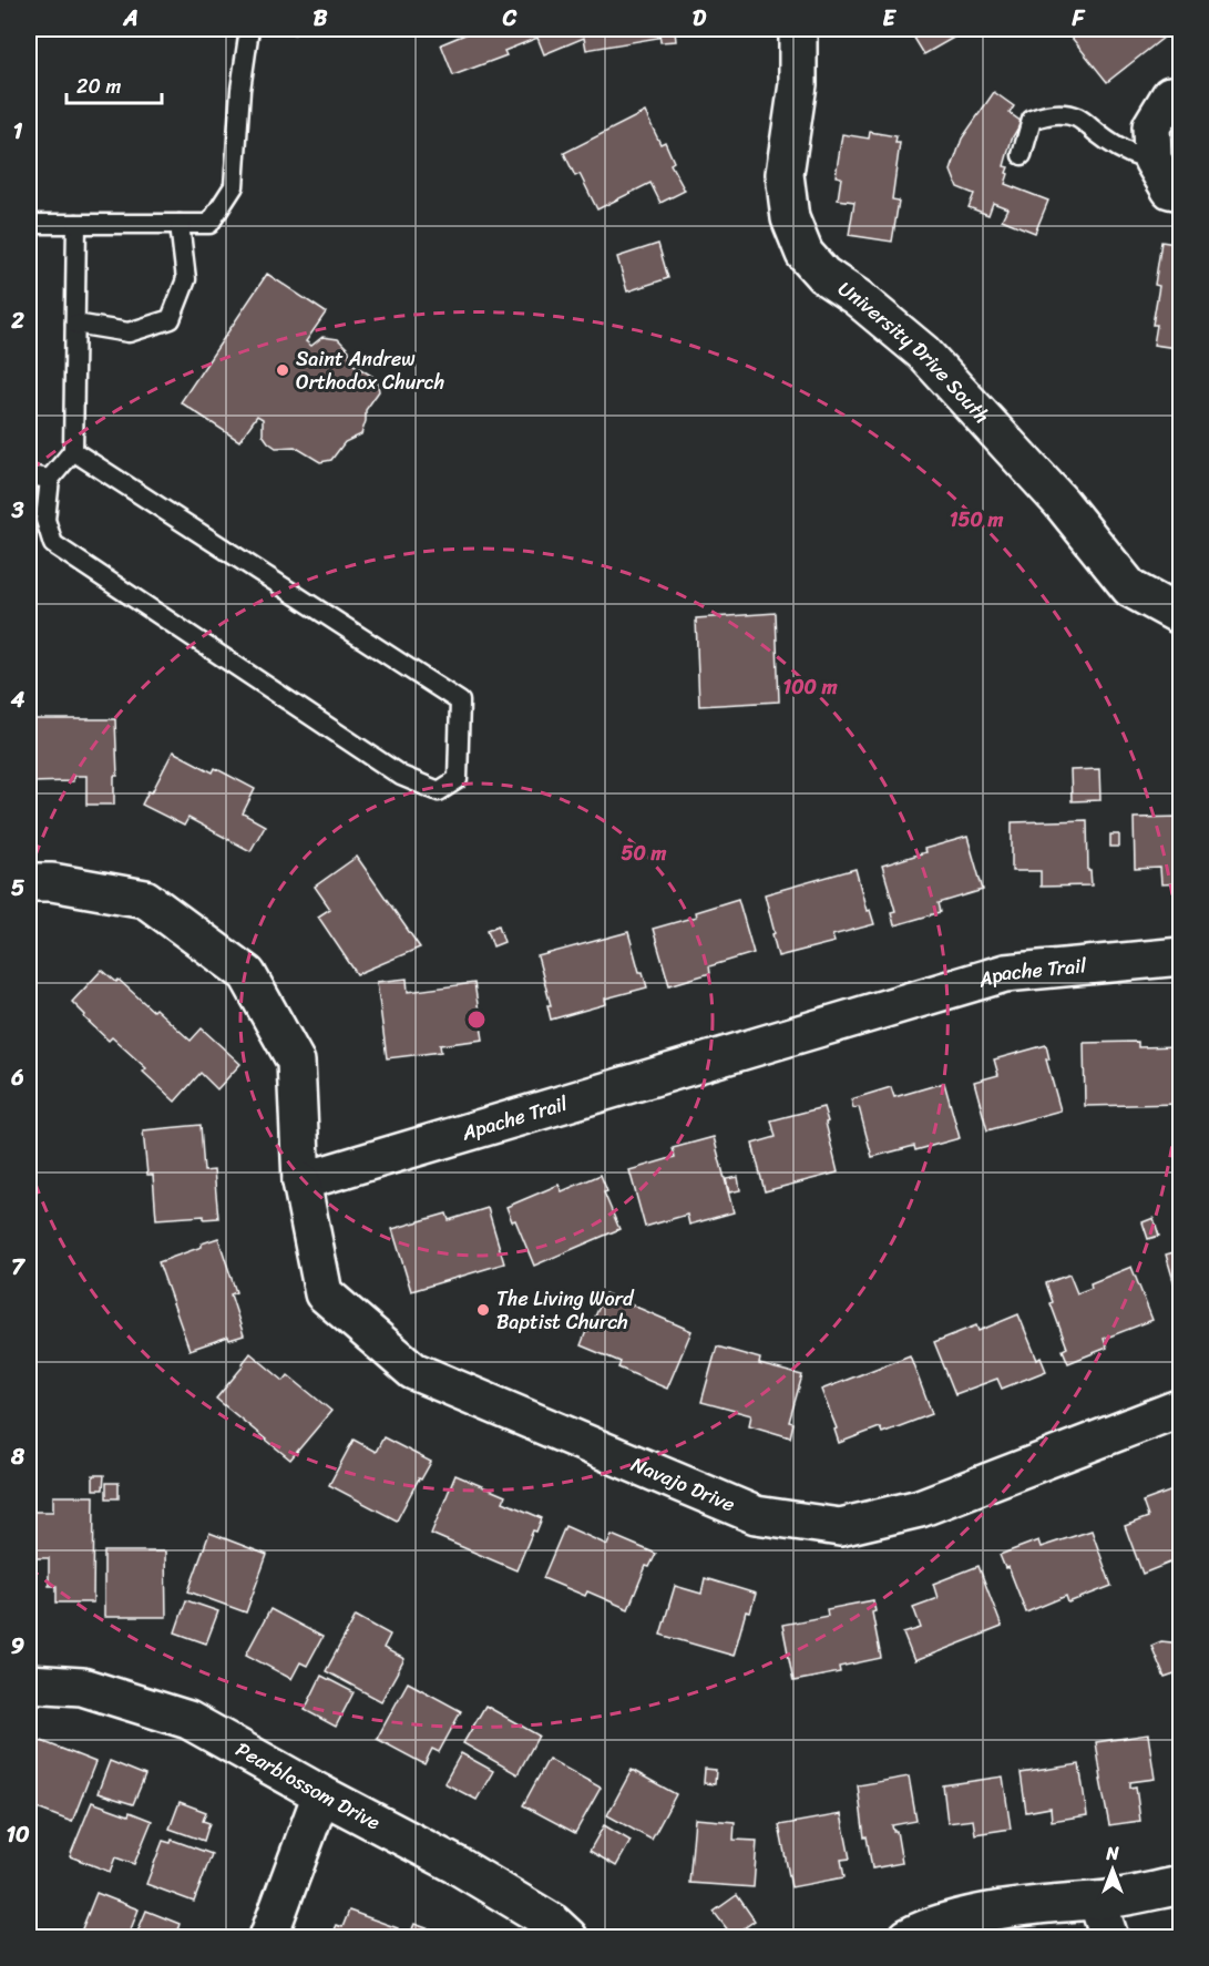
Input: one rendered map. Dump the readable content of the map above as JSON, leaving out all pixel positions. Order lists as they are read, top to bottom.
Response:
{
  "streets": {
    "street": [
      "University Drive South",
      "Apache Trail",
      "Navajo Drive",
      "Pearblossom Drive"
    ]
  },
  "crossings": [
    ["Apache Trail", "Navajo Drive"]
  ],
  "places": ["Saint Andrew Orthodox Church", "The Living Word Baptist Church"],
  "scale_bar": "20 m",
  "north": "top",
  "grid": {
    "columns": [
      "A",
      "B",
      "C",
      "D",
      "E",
      "F"
    ],
    "rows": [
      "1",
      "2",
      "3",
      "4",
      "5",
      "6",
      "7",
      "8",
      "9",
      "10"
    ]
  },
  "rings": ["150 m", "100 m", "50 m"]
}
